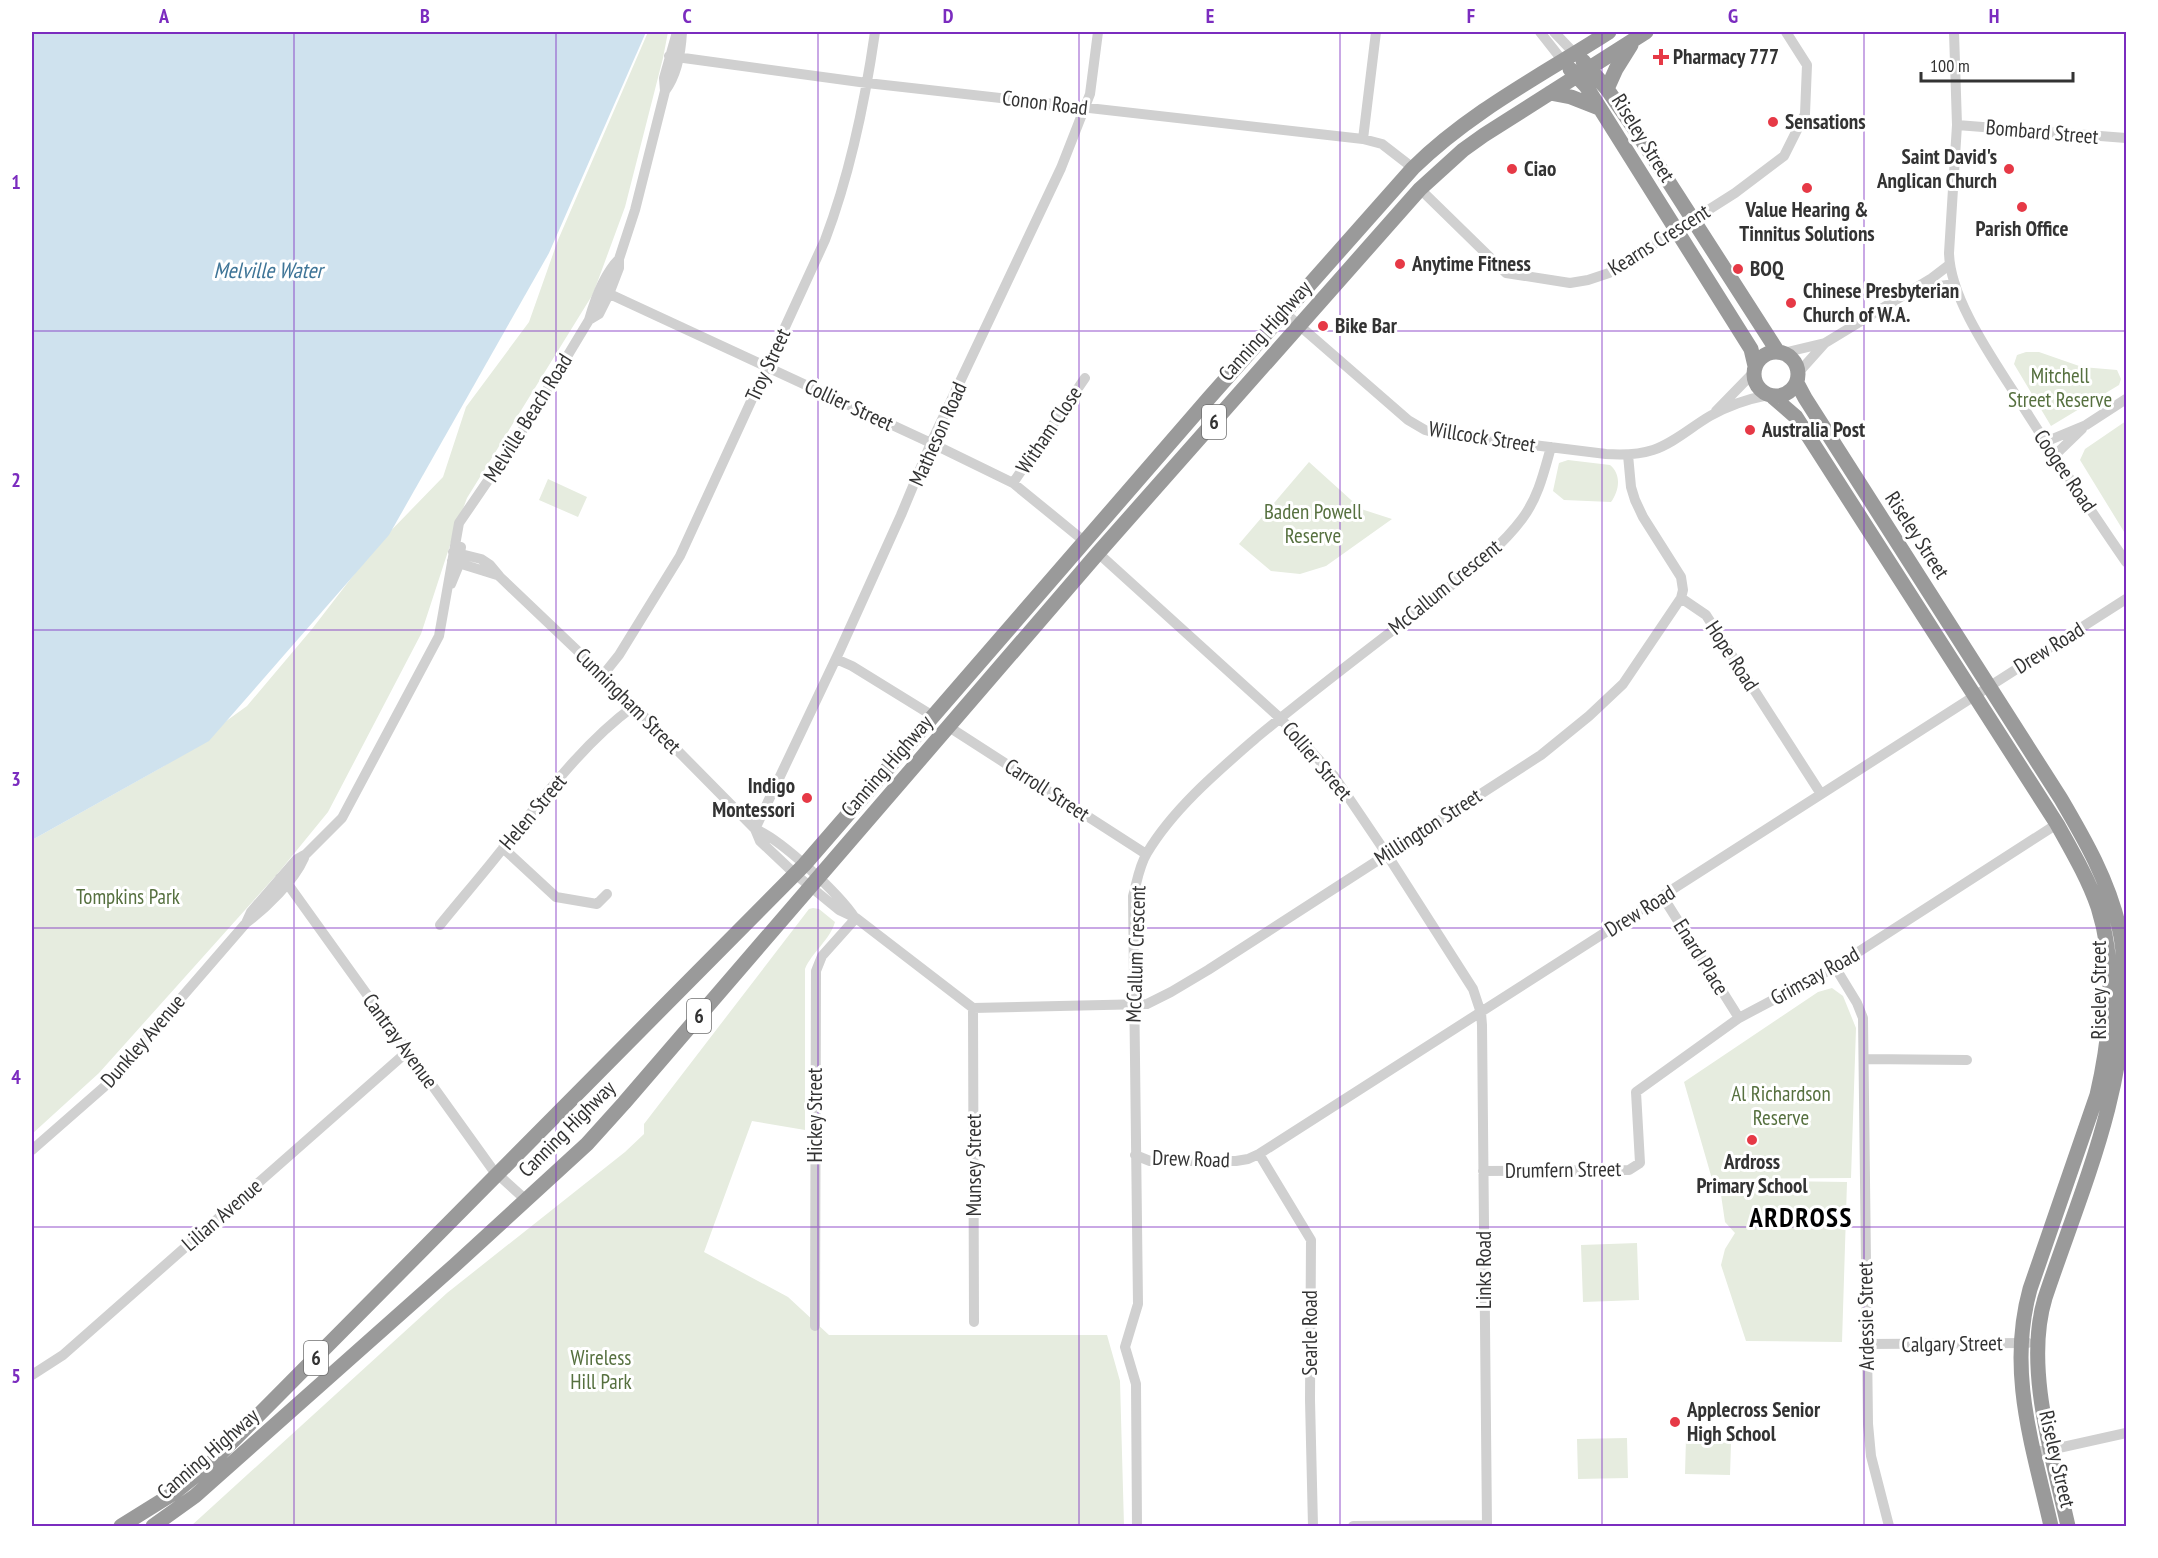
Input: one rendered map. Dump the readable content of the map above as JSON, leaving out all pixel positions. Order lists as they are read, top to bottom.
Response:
{
  "streets": {
    "highway": ["Riseley Street", "Canning Highway", "6"],
    "street": [
      "Conon Road",
      "Bombard Street",
      "Kearns Crescent",
      "Troy Street",
      "Collier Street",
      "Melville Beach Road",
      "Witham Close",
      "Matheson Road",
      "Willcock Street",
      "Coogee Road",
      "McCallum Crescent",
      "Drew Road",
      "Hope Road",
      "Cunningham Street",
      "Carroll Street",
      "Helen Street",
      "Millington Street",
      "Enard Place",
      "Grimsay Road",
      "Dunkley Avenue",
      "Cantray Avenue",
      "Hickey Street",
      "Munsey Street",
      "Drumfern Street",
      "Lilian Avenue",
      "Links Road",
      "Ardessie Street",
      "Searle Road",
      "Calgary Street"
    ]
  },
  "crossings": [
    ["Conon Road", "Canning Highway"],
    ["Conon Road", "Troy Street"],
    ["Conon Road", "Melville Beach Road"],
    ["Conon Road", "Matheson Road"],
    ["Bombard Street", "Coogee Road"],
    ["Riseley Street", "Kearns Crescent"],
    ["Riseley Street", "Canning Highway"],
    ["Riseley Street", "Willcock Street"],
    ["Riseley Street", "Drew Road"],
    ["Riseley Street", "Grimsay Road"],
    ["Riseley Street", "Calgary Street"],
    ["Kearns Crescent", "Canning Highway"],
    ["Canning Highway", "Collier Street"],
    ["Canning Highway", "Willcock Street"],
    ["Canning Highway", "Cunningham Street"],
    ["Canning Highway", "Carroll Street"],
    ["Canning Highway", "Cantray Avenue"],
    ["Troy Street", "Collier Street"],
    ["Troy Street", "Cunningham Street"],
    ["Collier Street", "Melville Beach Road"],
    ["Collier Street", "Witham Close"],
    ["Collier Street", "Matheson Road"],
    ["Collier Street", "McCallum Crescent"],
    ["Collier Street", "Drew Road"],
    ["Collier Street", "Millington Street"],
    ["Collier Street", "Links Road"],
    ["Melville Beach Road", "Cunningham Street"],
    ["Melville Beach Road", "Dunkley Avenue"],
    ["Matheson Road", "Cunningham Street"],
    ["Willcock Street", "McCallum Crescent"],
    ["McCallum Crescent", "Drew Road"],
    ["McCallum Crescent", "Carroll Street"],
    ["McCallum Crescent", "Millington Street"],
    ["Drew Road", "Hope Road"],
    ["Drew Road", "Enard Place"],
    ["Drew Road", "Links Road"],
    ["Drew Road", "Searle Road"],
    ["Hope Road", "Millington Street"],
    ["Cunningham Street", "Helen Street"],
    ["Cunningham Street", "Dunkley Avenue"],
    ["Cunningham Street", "Hickey Street"],
    ["Cunningham Street", "Munsey Street"],
    ["Enard Place", "Grimsay Road"],
    ["Grimsay Road", "Drumfern Street"],
    ["Grimsay Road", "Ardessie Street"],
    ["Dunkley Avenue", "Cantray Avenue"],
    ["Cantray Avenue", "Lilian Avenue"],
    ["Drumfern Street", "Links Road"],
    ["Ardessie Street", "Calgary Street"]
  ],
  "districts": ["ARDROSS"],
  "water": ["Melville Water"],
  "parks": [
    "Mitchell Street Reserve",
    "Baden Powell Reserve",
    "Tompkins Park",
    "Al Richardson Reserve",
    "Wireless Hill Park"
  ],
  "places": {
    "health": ["Pharmacy 777"],
    "other": [
      "Sensations",
      "Ciao",
      "Saint David's Anglican Church",
      "Value Hearing & Tinnitus Solutions",
      "Parish Office",
      "Anytime Fitness",
      "BOQ",
      "Chinese Presbyterian Church of W.A.",
      "Bike Bar",
      "Australia Post",
      "Indigo Montessori",
      "Ardross Primary School",
      "Applecross Senior High School"
    ]
  },
  "scale_bar": "100 m",
  "grid": {
    "columns": [
      "A",
      "B",
      "C",
      "D",
      "E",
      "F",
      "G",
      "H"
    ],
    "rows": [
      "1",
      "2",
      "3",
      "4",
      "5"
    ]
  }
}
